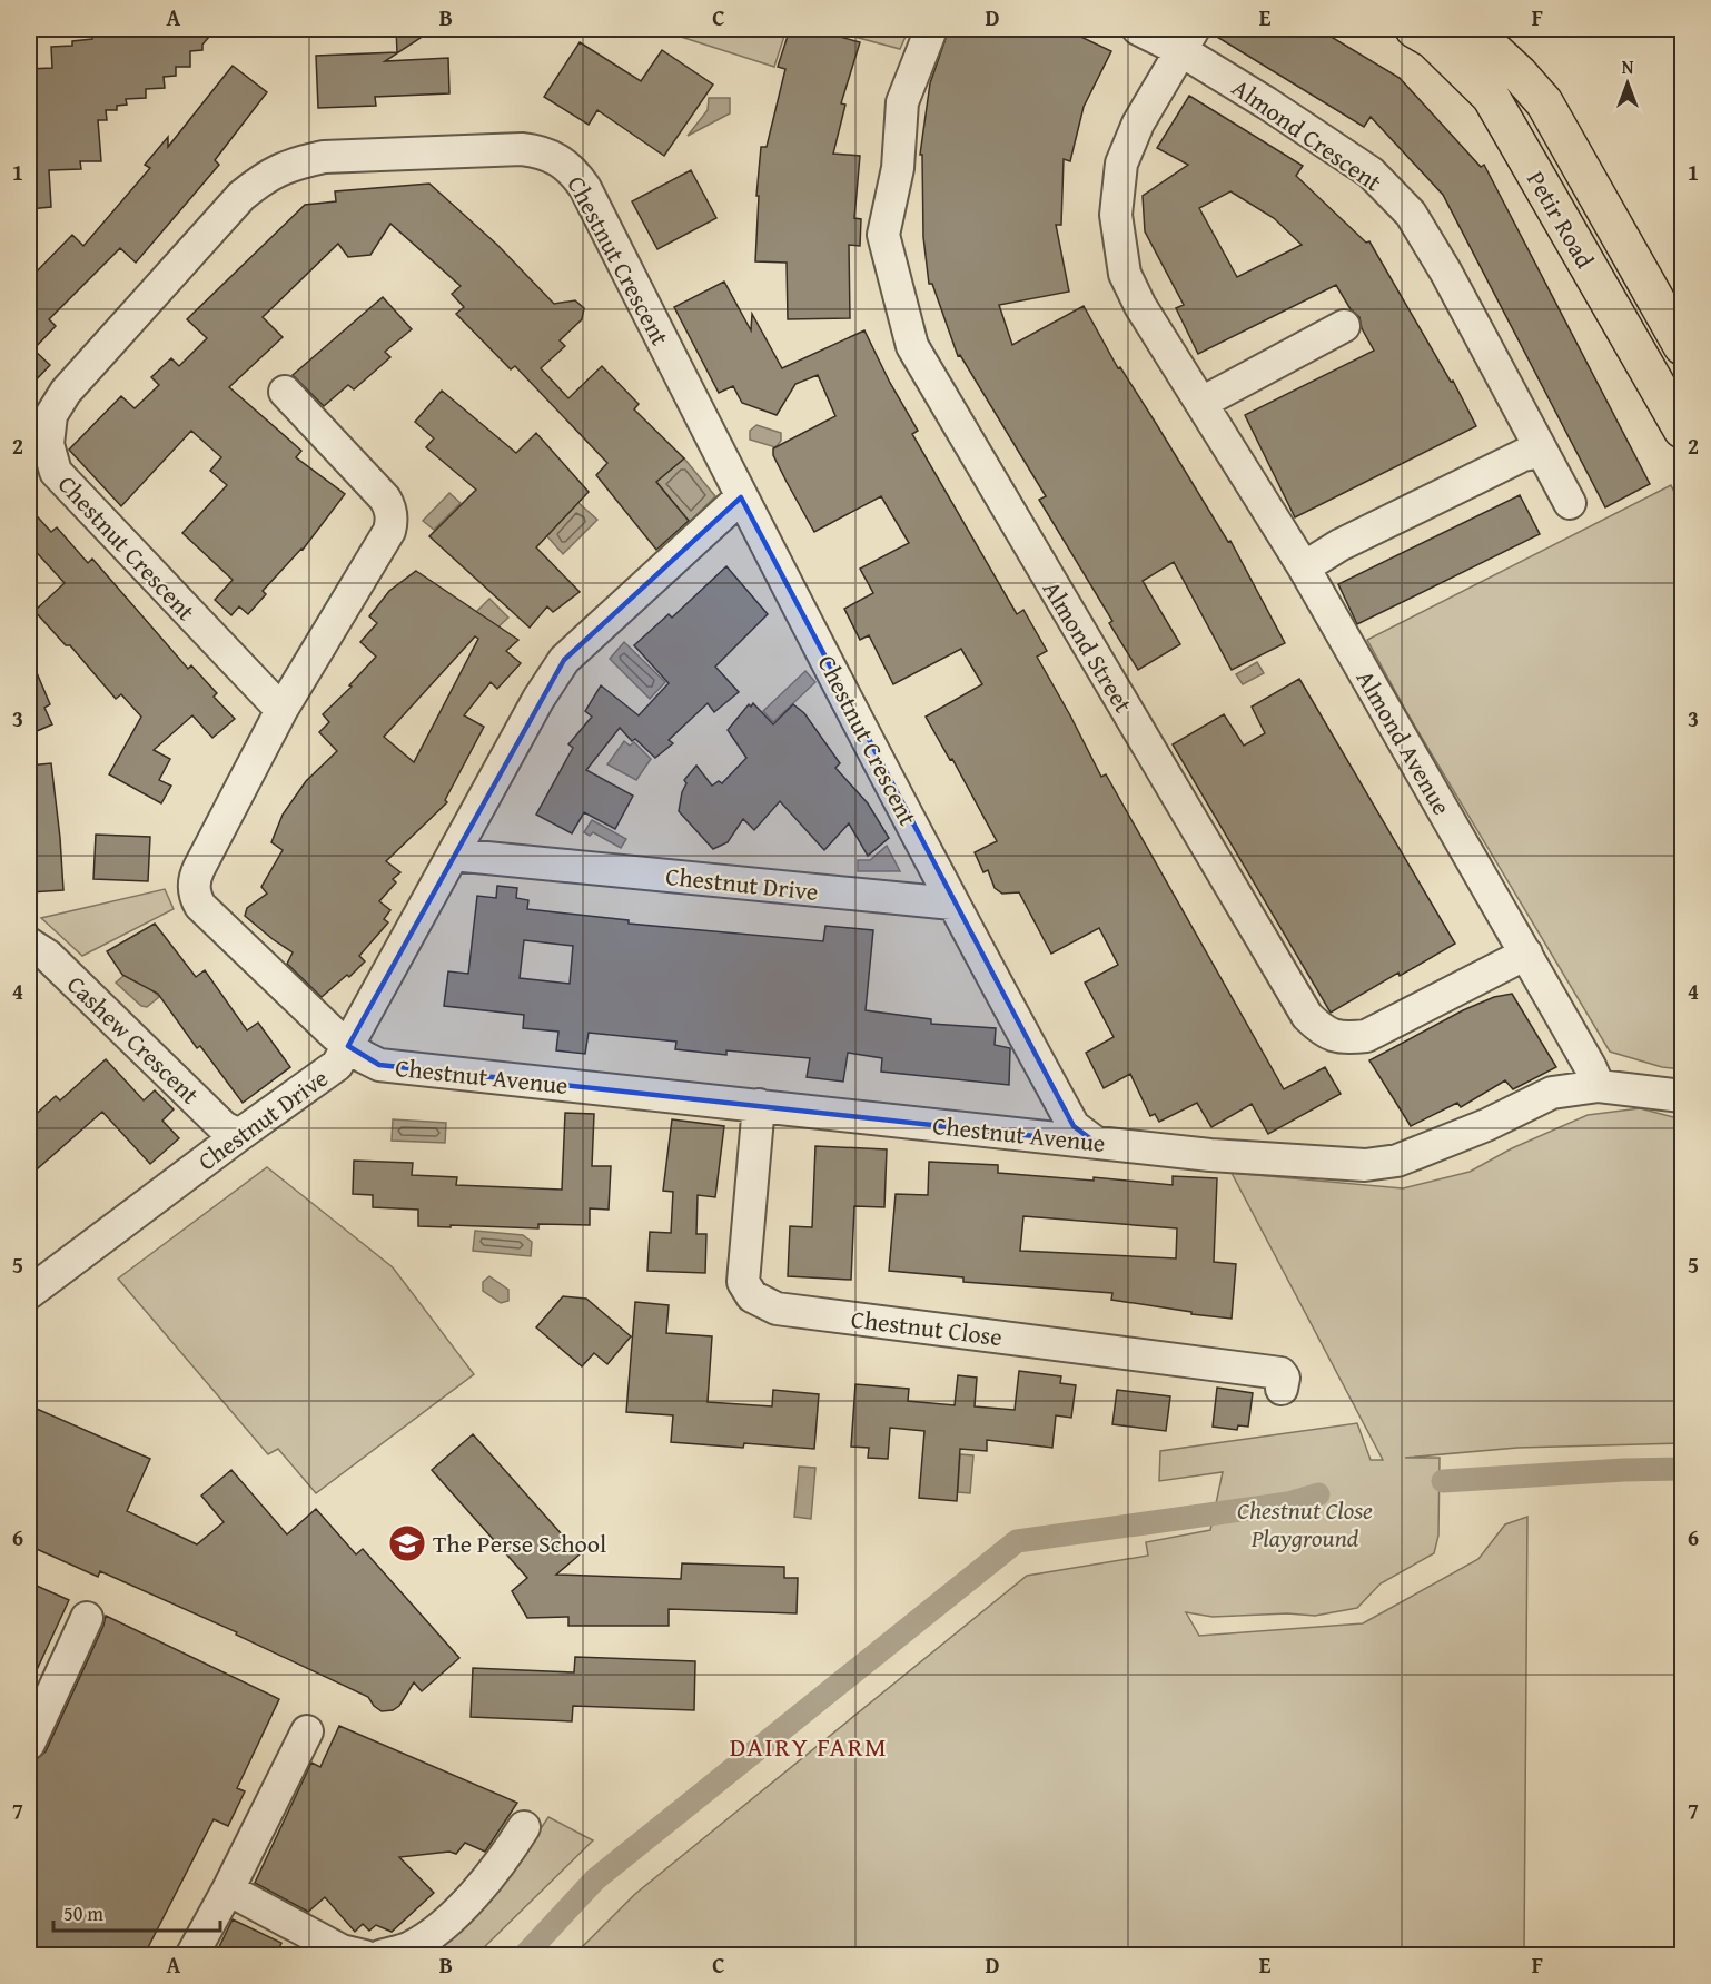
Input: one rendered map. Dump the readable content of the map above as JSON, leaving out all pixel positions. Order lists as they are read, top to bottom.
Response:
{
  "streets": {
    "main road": ["Petir Road"],
    "street": [
      "Almond Crescent",
      "Chestnut Crescent",
      "Almond Street",
      "Almond Avenue",
      "Chestnut Drive",
      "Cashew Crescent",
      "Chestnut Avenue",
      "Chestnut Close"
    ]
  },
  "crossings": [
    ["Almond Crescent", "Almond Avenue"],
    ["Chestnut Crescent", "Chestnut Drive"],
    ["Chestnut Crescent", "Chestnut Avenue"],
    ["Almond Street", "Almond Avenue"],
    ["Almond Avenue", "Chestnut Avenue"],
    ["Chestnut Drive", "Cashew Crescent"],
    ["Chestnut Drive", "Chestnut Avenue"],
    ["Chestnut Avenue", "Chestnut Close"]
  ],
  "districts": ["DAIRY FARM"],
  "parks": ["Chestnut Close Playground"],
  "places": {
    "school or university": ["The Perse School"]
  },
  "scale_bar": "50 m",
  "north": "top",
  "grid": {
    "columns": [
      "A",
      "B",
      "C",
      "D",
      "E",
      "F"
    ],
    "rows": [
      "1",
      "2",
      "3",
      "4",
      "5",
      "6",
      "7"
    ]
  }
}
